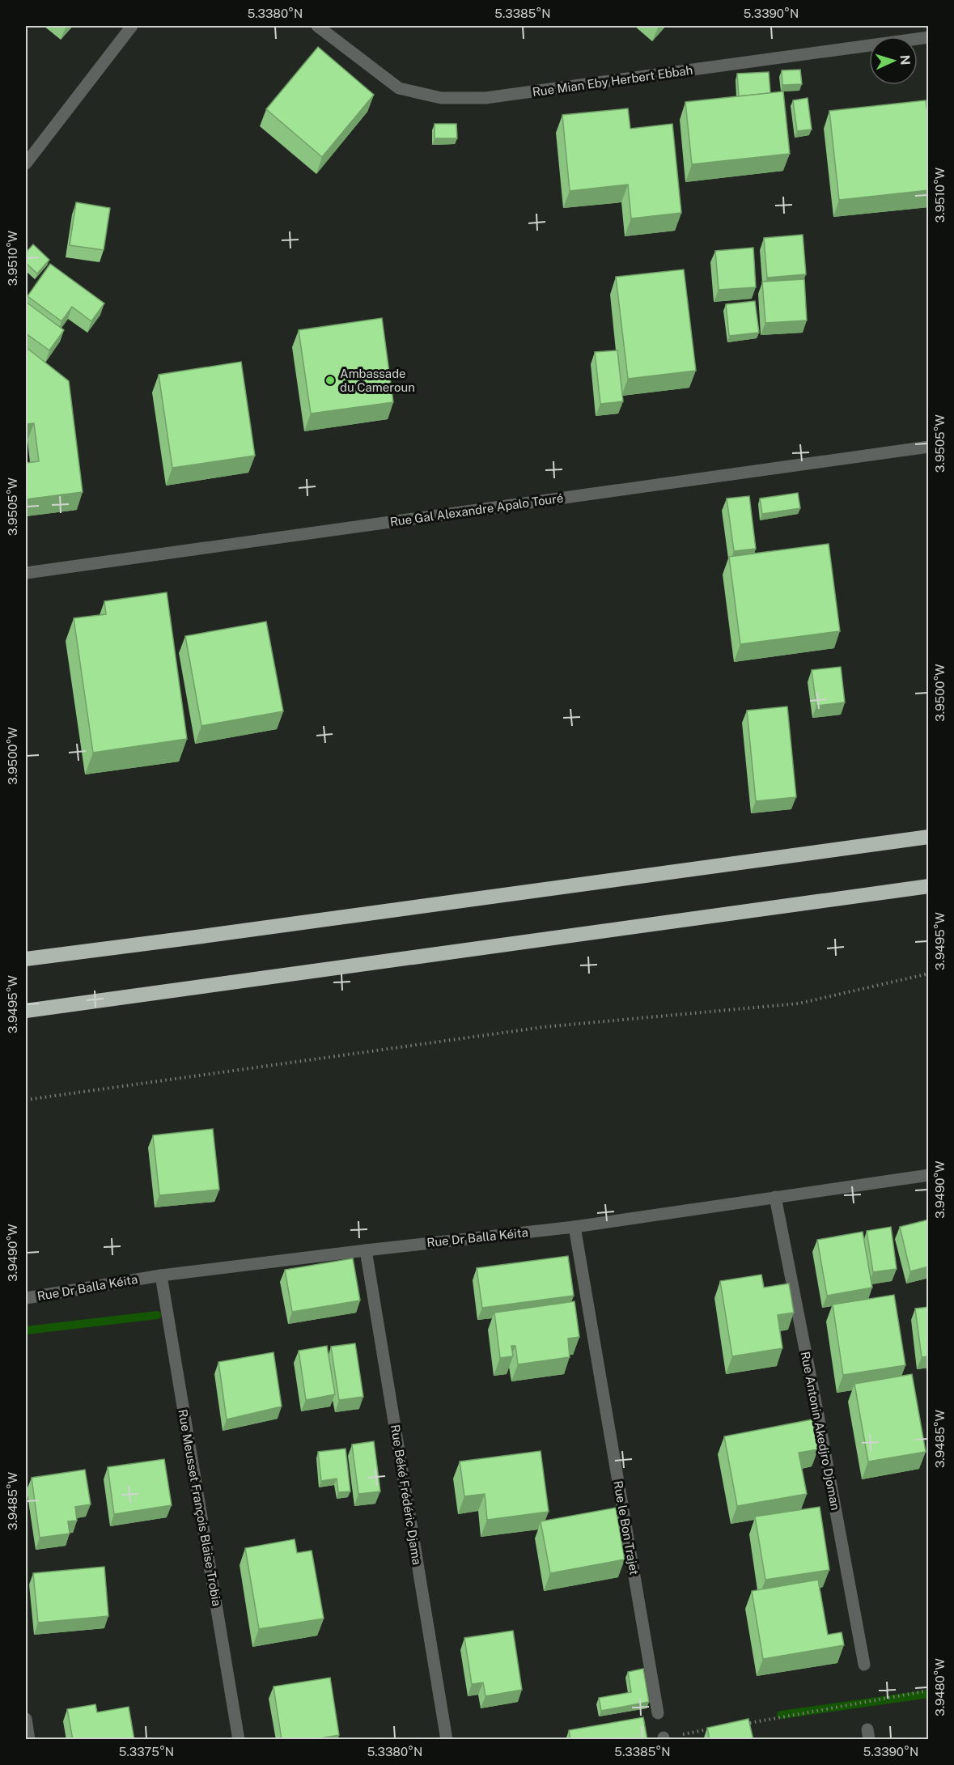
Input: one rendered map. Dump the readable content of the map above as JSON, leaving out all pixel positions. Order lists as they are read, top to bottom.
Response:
{
  "streets": {
    "street": [
      "Rue Mian Eby Herbert Ebbah",
      "Rue Gal Alexandre Apalo Touré",
      "Rue Dr Balla Kéita",
      "Rue Antonin Akedjro Djoman",
      "Rue Béké Frédéric Djama",
      "Rue Meusset François Blaise Trobia",
      "Rue le Bon Trajet"
    ]
  },
  "crossings": [
    ["Rue Dr Balla Kéita", "Rue Antonin Akedjro Djoman"],
    ["Rue Dr Balla Kéita", "Rue Béké Frédéric Djama"],
    ["Rue Dr Balla Kéita", "Rue Meusset François Blaise Trobia"],
    ["Rue Dr Balla Kéita", "Rue le Bon Trajet"]
  ],
  "places": ["Ambassade du Cameroun"],
  "north": "right",
  "coordinates": [
    "5.3380°N",
    "5.3385°N",
    "5.3390°N",
    "3.9510°W",
    "3.9505°W",
    "3.9500°W",
    "3.9495°W",
    "3.9490°W",
    "3.9485°W",
    "3.9480°W",
    "5.3375°N"
  ]
}
